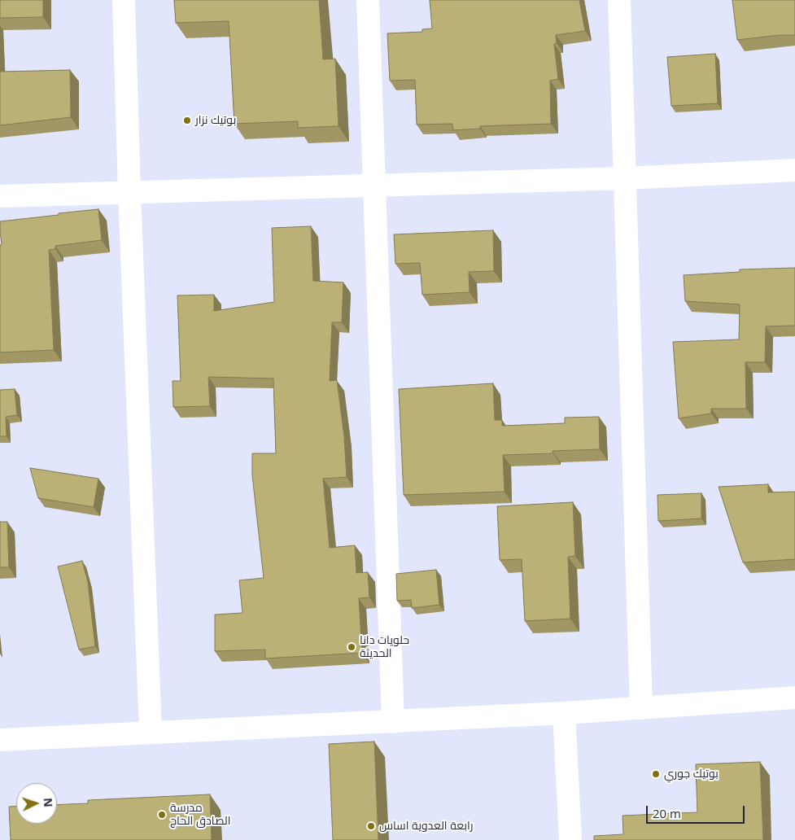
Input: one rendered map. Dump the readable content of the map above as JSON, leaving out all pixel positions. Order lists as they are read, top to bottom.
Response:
{
  "places": [
    "بوتيك نزار",
    "حلويات دانا الحديثة",
    "بوتيك جوري",
    "مدرسة الصادق الحاج",
    "رابعة العدوية اساس"
  ],
  "scale_bar": "20 m",
  "north": "right"
}
